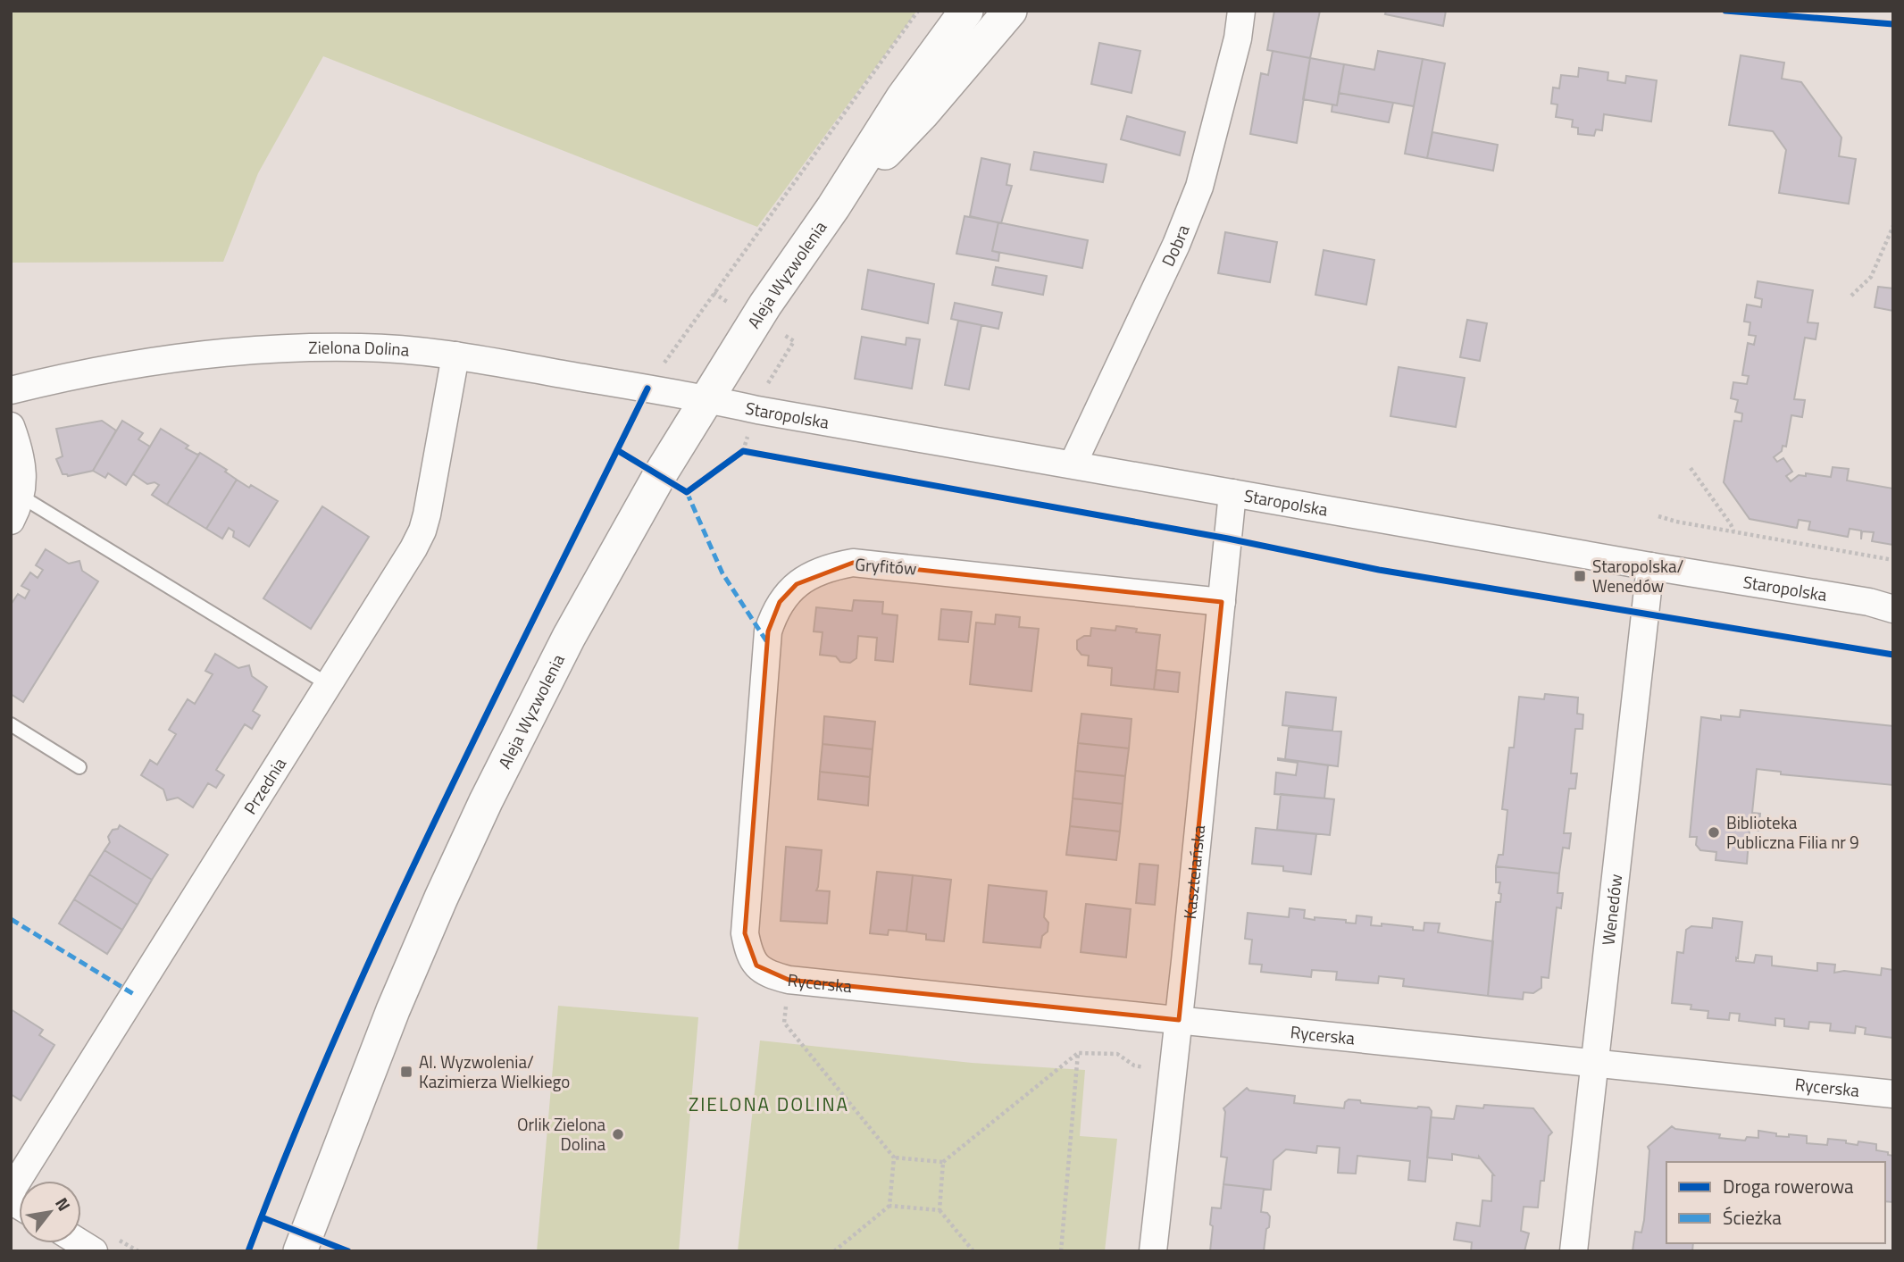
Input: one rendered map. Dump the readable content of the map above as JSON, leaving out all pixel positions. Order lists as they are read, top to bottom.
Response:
{
  "streets": {
    "street": [
      "Dobra",
      "Aleja Wyzwolenia",
      "Zielona Dolina",
      "Staropolska",
      "Gryfitów",
      "Przednia",
      "Kasztelańska",
      "Wenedów",
      "Rycerska"
    ]
  },
  "crossings": [
    ["Dobra", "Staropolska"],
    ["Aleja Wyzwolenia", "Zielona Dolina"],
    ["Aleja Wyzwolenia", "Staropolska"],
    ["Zielona Dolina", "Staropolska"],
    ["Zielona Dolina", "Przednia"],
    ["Staropolska", "Kasztelańska"],
    ["Staropolska", "Wenedów"],
    ["Gryfitów", "Kasztelańska"],
    ["Gryfitów", "Rycerska"],
    ["Kasztelańska", "Rycerska"],
    ["Wenedów", "Rycerska"]
  ],
  "districts": ["ZIELONA DOLINA"],
  "places": {
    "transit": ["Staropolska/ Wenedów", "Al. Wyzwolenia/ Kazimierza Wielkiego"],
    "other": ["Biblioteka Publiczna Filia nr 9", "Orlik Zielona Dolina"]
  },
  "legend": ["Droga rowerowa", "Ścieżka"],
  "north": "top right"
}
